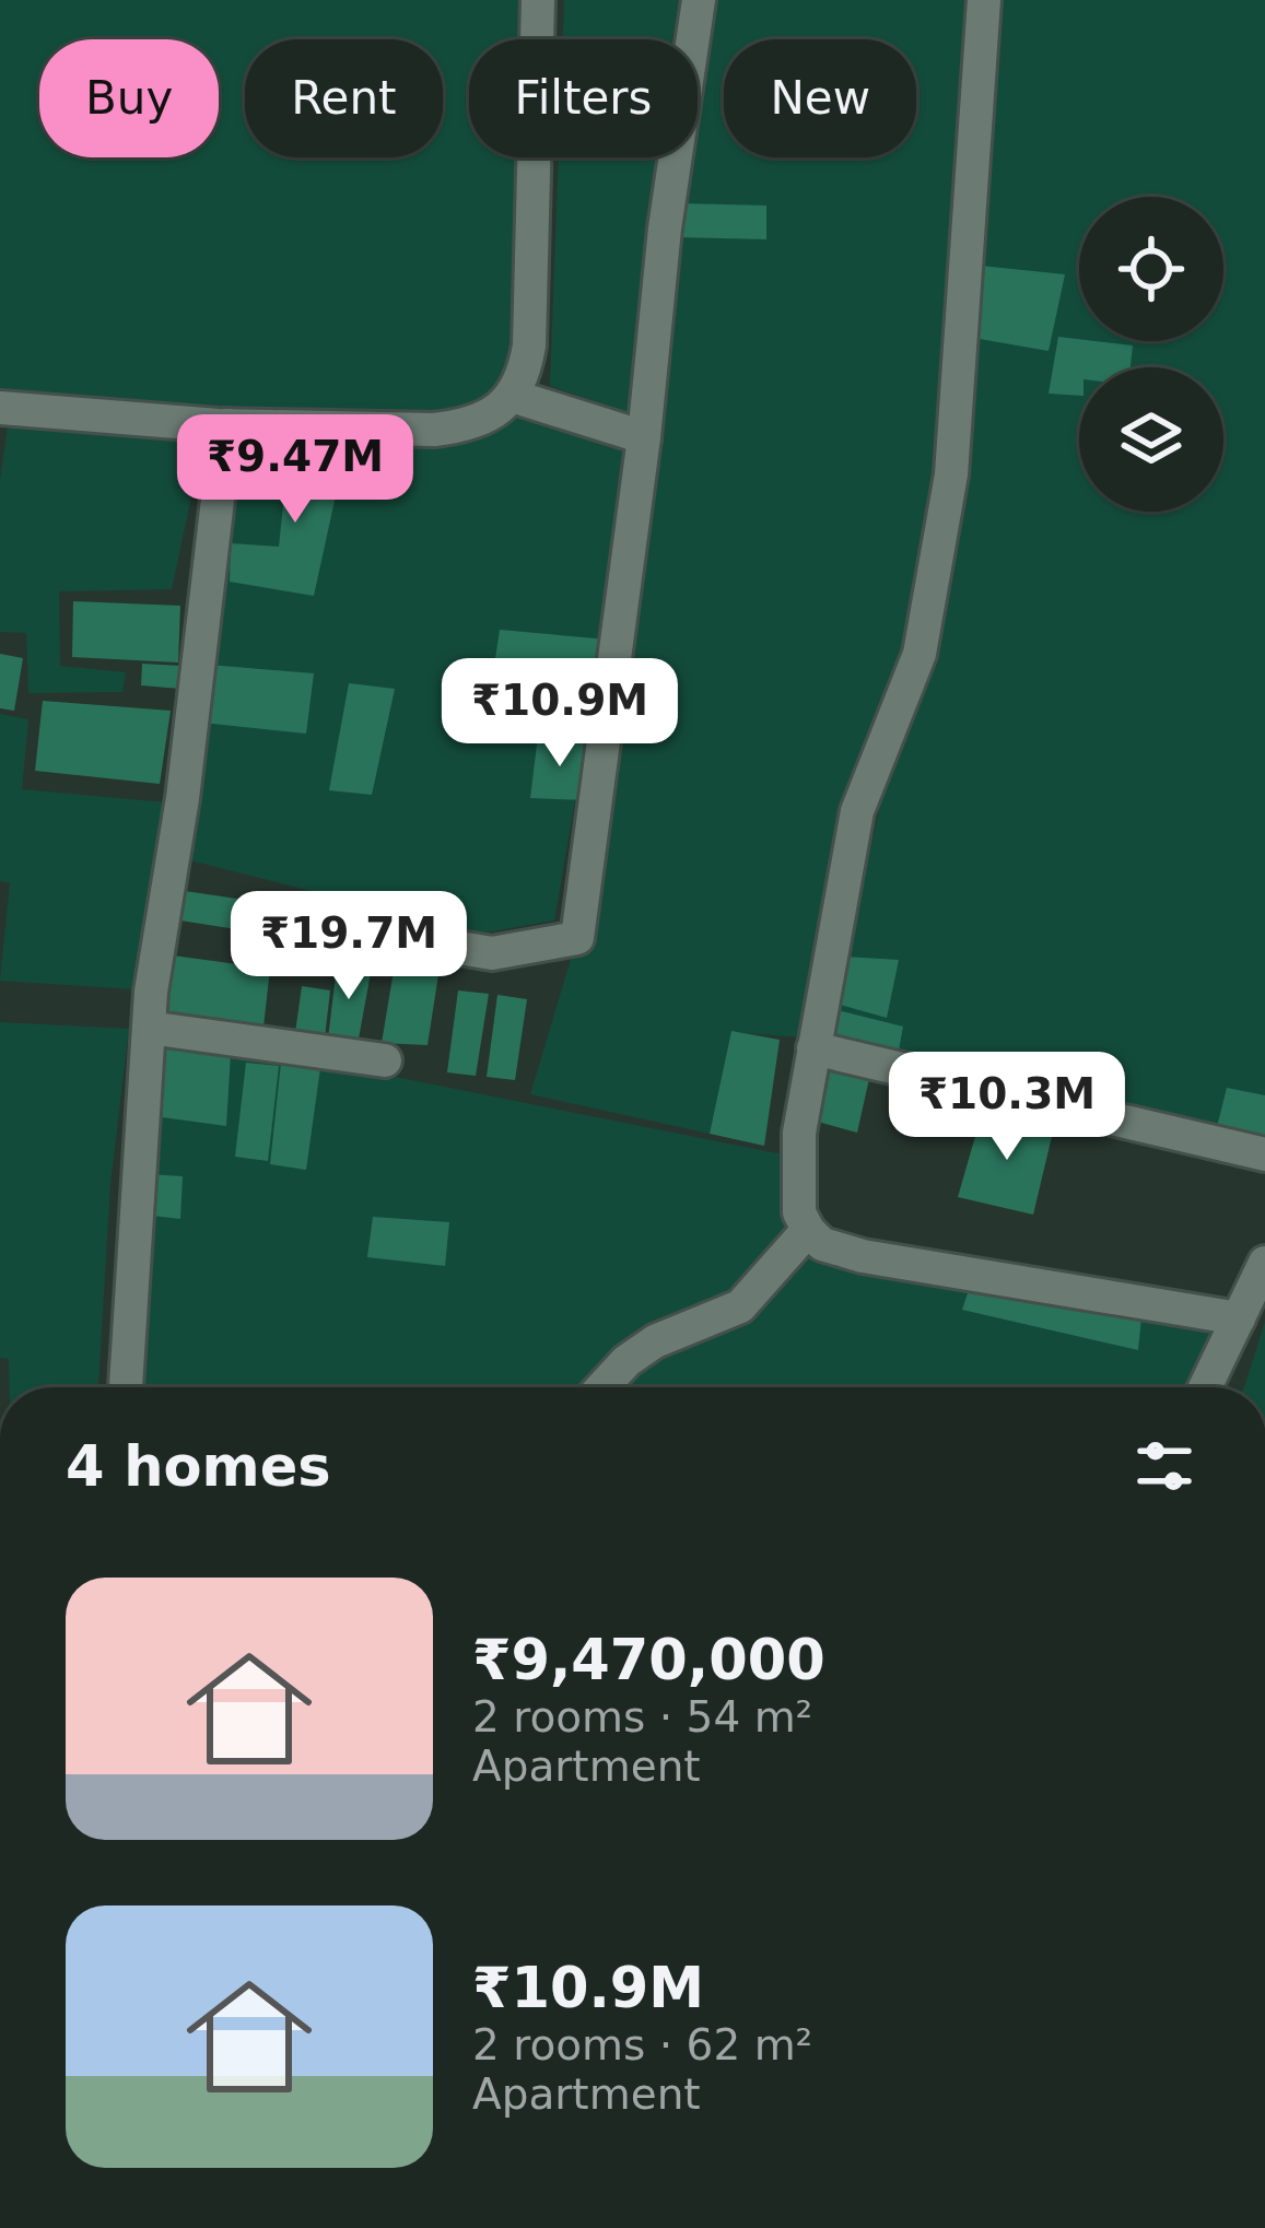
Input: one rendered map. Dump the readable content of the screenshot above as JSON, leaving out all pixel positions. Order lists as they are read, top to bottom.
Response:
{
  "page": {
    "chip": [
      "Buy",
      "Rent",
      "Filters",
      "New"
    ],
    "price": [
      "₹9.47M",
      "₹10.9M",
      "₹19.7M",
      "₹10.3M"
    ],
    "heading": "4 homes",
    "list": [
      {
        "name": "₹9,470,000",
        "note": "2 rooms · 54 m² · Apartment"
      },
      {
        "name": "₹10.9M",
        "note": "2 rooms · 62 m² · Apartment"
      }
    ]
  }
}
